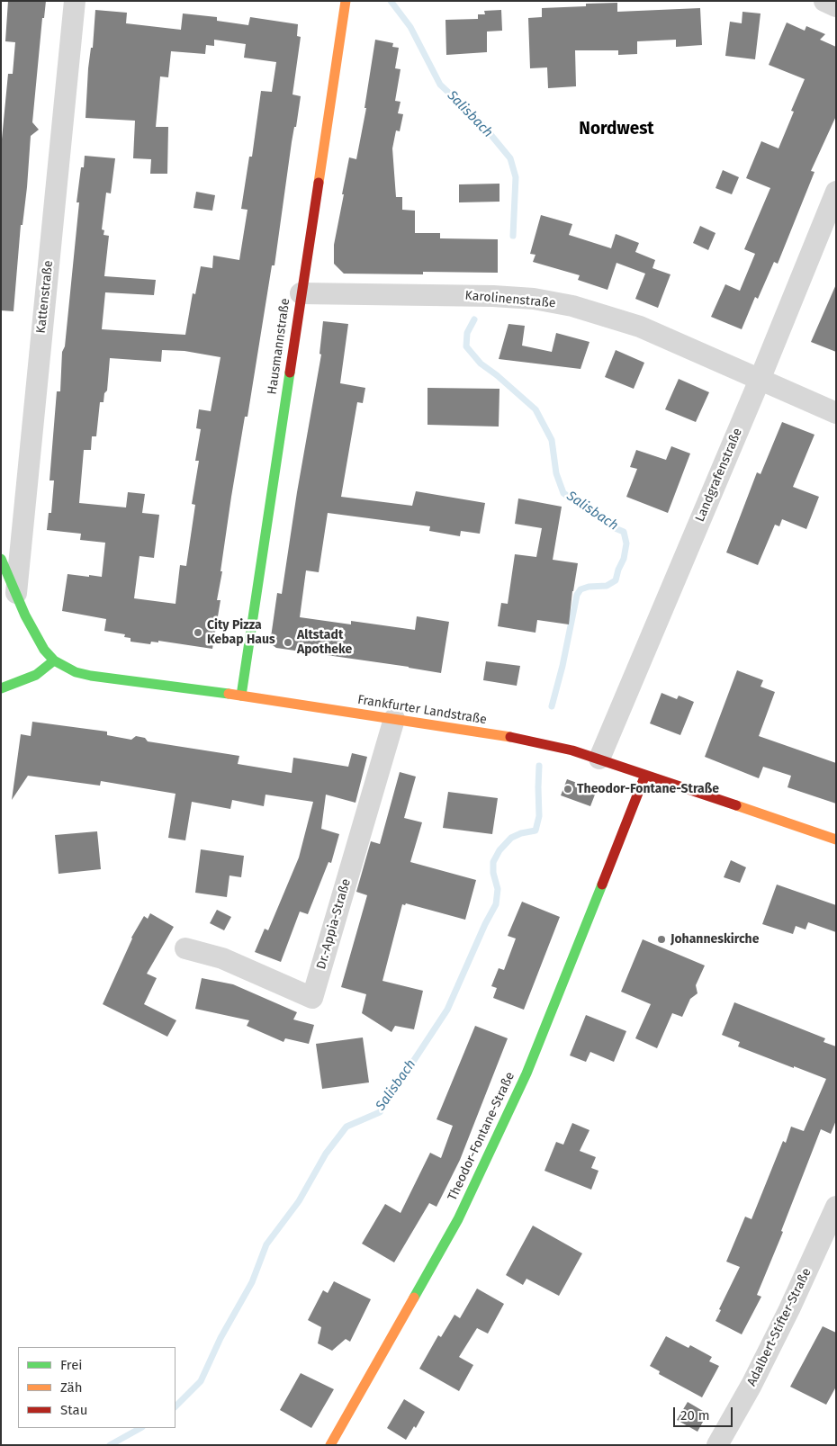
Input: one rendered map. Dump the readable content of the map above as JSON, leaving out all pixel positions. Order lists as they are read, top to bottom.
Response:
{
  "streets": {
    "street": [
      "Kattenstraße",
      "Karolinenstraße",
      "Hausmannstraße",
      "Landgrafenstraße",
      "Frankfurter Landstraße",
      "Dr.-Appia-Straße",
      "Theodor-Fontane-Straße",
      "Adalbert-Stifter-Straße"
    ]
  },
  "crossings": [
    ["Karolinenstraße", "Hausmannstraße"],
    ["Karolinenstraße", "Landgrafenstraße"],
    ["Hausmannstraße", "Frankfurter Landstraße"],
    ["Landgrafenstraße", "Frankfurter Landstraße"],
    ["Frankfurter Landstraße", "Dr.-Appia-Straße"],
    ["Frankfurter Landstraße", "Theodor-Fontane-Straße"]
  ],
  "districts": ["Nordwest"],
  "water": ["Salisbach"],
  "places": [
    "City Pizza Kebap Haus",
    "Altstadt Apotheke",
    "Theodor-Fontane-Straße",
    "Johanneskirche"
  ],
  "legend": ["Frei", "Zäh", "Stau"],
  "scale_bar": "20 m"
}
